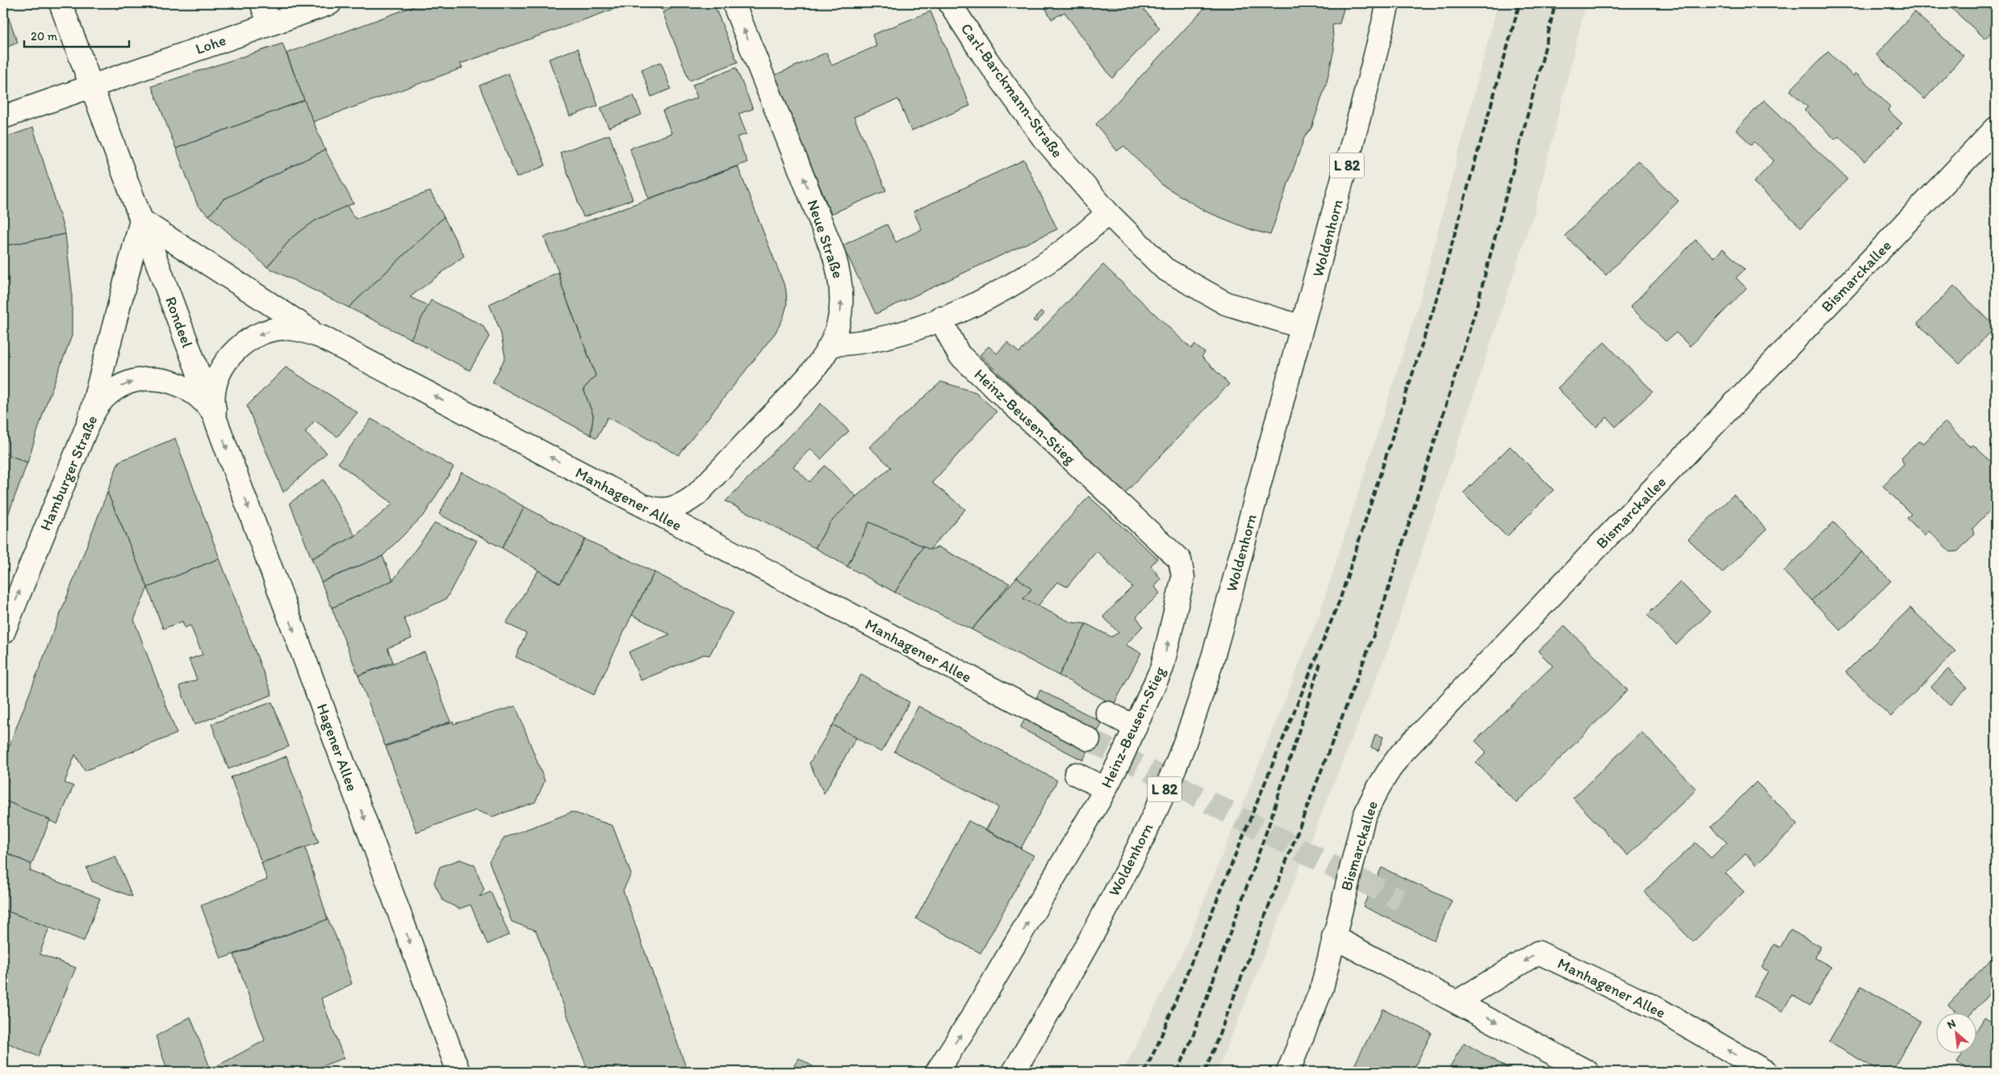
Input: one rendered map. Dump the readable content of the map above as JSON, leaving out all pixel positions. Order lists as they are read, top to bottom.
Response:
{
  "streets": {
    "street": [
      "Lohe",
      "Carl-Barckmann-Straße",
      "L 82",
      "Woldenhorn",
      "Neue Straße",
      "Bismarckallee",
      "Rondeel",
      "Heinz-Beusen-Stieg",
      "Hamburger Straße",
      "Manhagener Allee",
      "Hagener Allee"
    ]
  },
  "crossings": [
    ["Lohe", "Rondeel"],
    ["Carl-Barckmann-Straße", "Woldenhorn"],
    ["Neue Straße", "Manhagener Allee"],
    ["Rondeel", "Hamburger Straße"],
    ["Rondeel", "Manhagener Allee"],
    ["Rondeel", "Hagener Allee"],
    ["Hamburger Straße", "Manhagener Allee"],
    ["Hamburger Straße", "Hagener Allee"],
    ["Manhagener Allee", "Hagener Allee"]
  ],
  "one_way": ["Neue Straße", "Heinz-Beusen-Stieg", "Hagener Allee"],
  "scale_bar": "20 m",
  "north": "top left"
}
